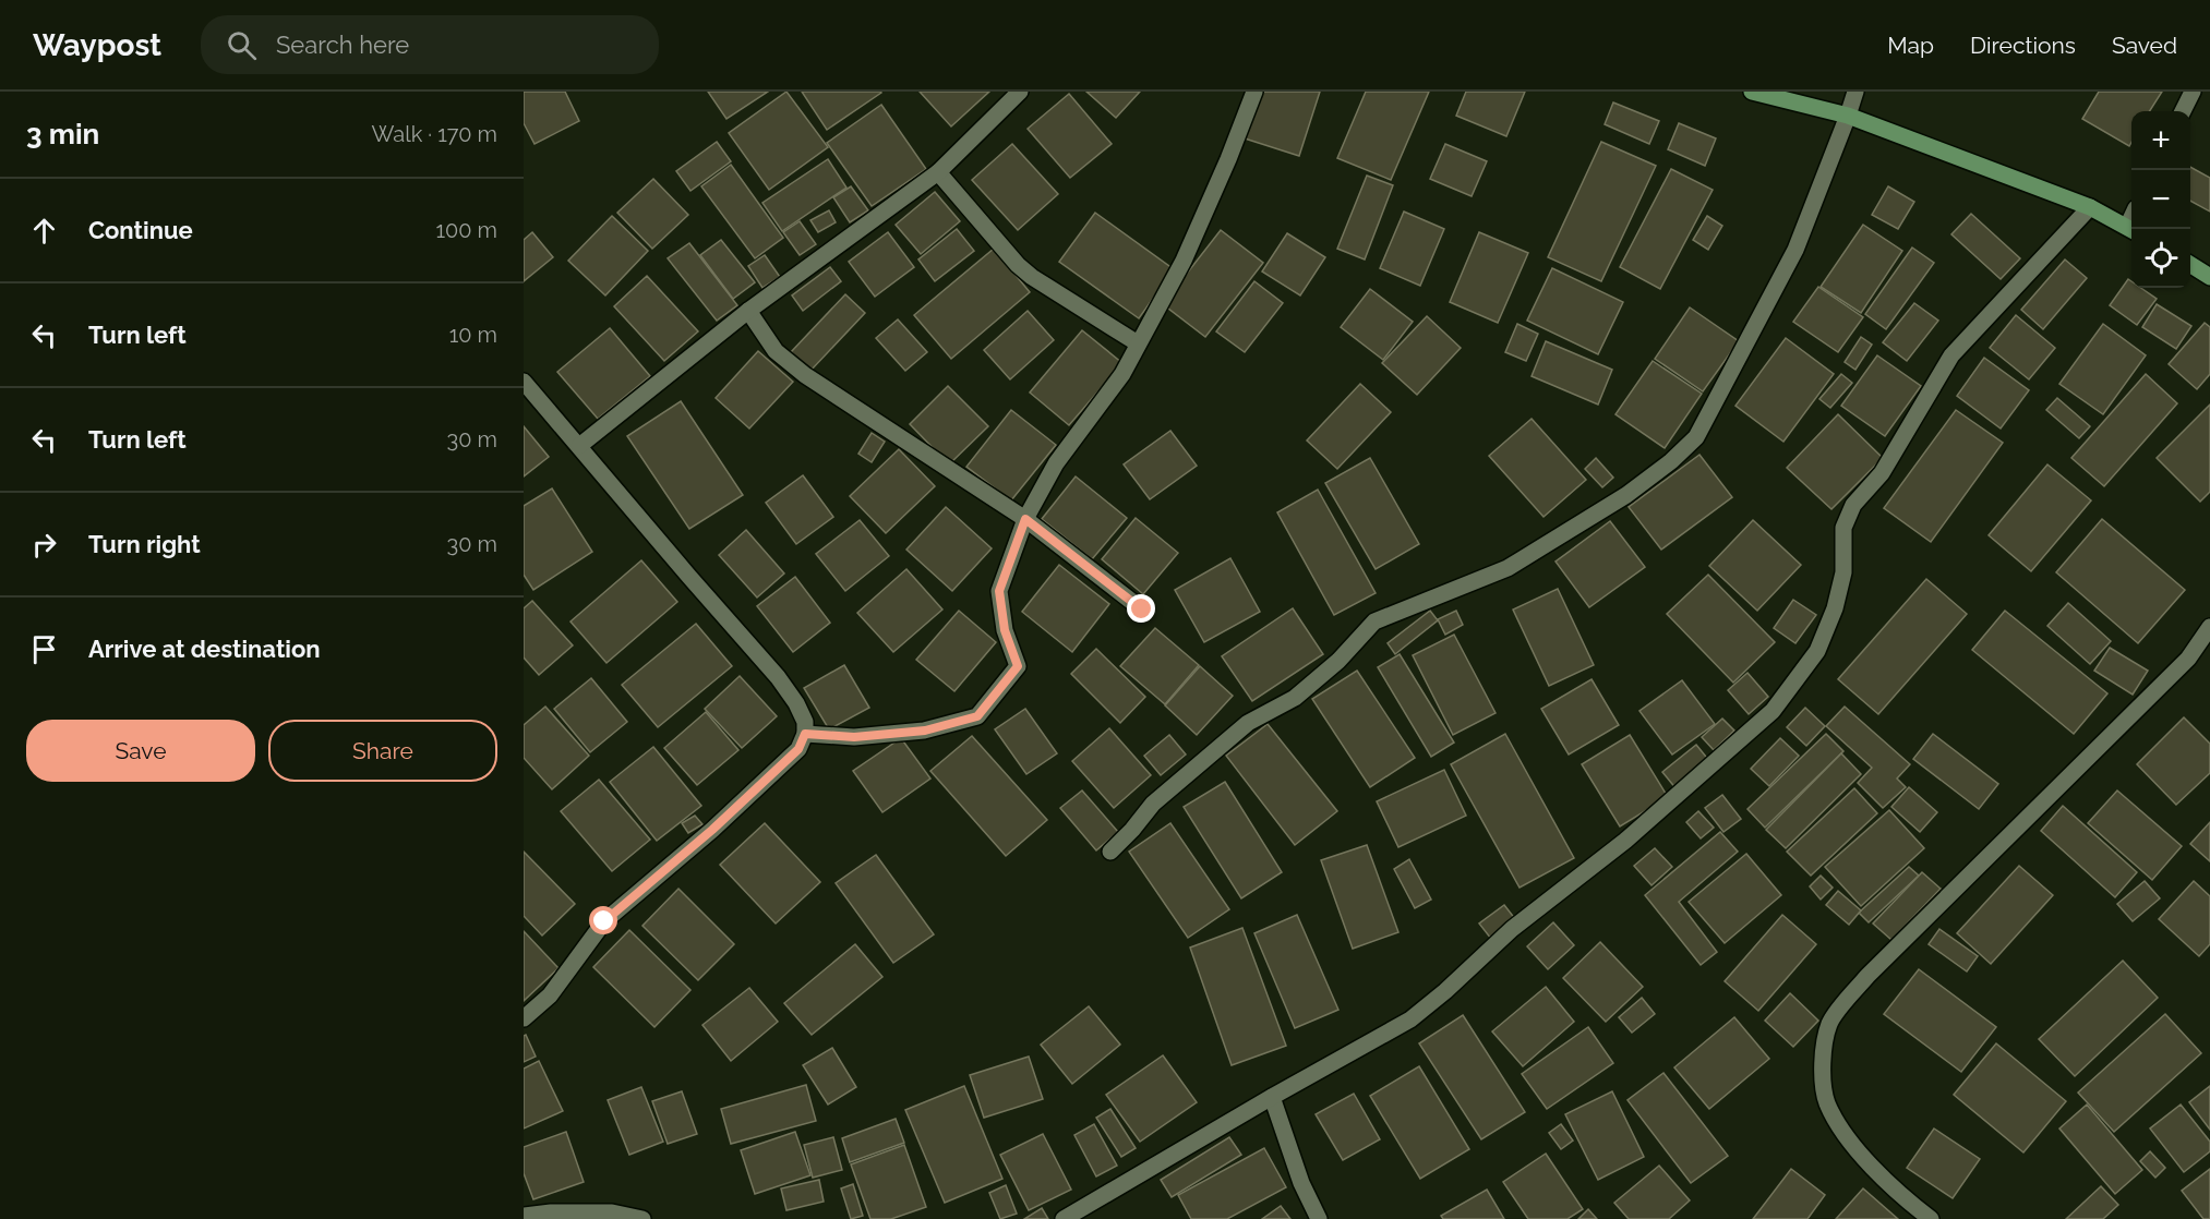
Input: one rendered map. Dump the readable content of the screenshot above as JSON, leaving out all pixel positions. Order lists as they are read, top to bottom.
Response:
{
  "page": {
    "header": "Waypost",
    "search": "Search here",
    "nav": ["Map", "Directions", "Saved"],
    "heading": ["3 min", "Walk · 170 m"],
    "map_buttons": ["+", "−"],
    "list": [
      ["Continue", "100 m"],
      ["Turn left", "10 m"],
      ["Turn left", "30 m"],
      ["Turn right", "30 m"],
      "Arrive at destination"
    ],
    "buttons": ["Save", "Share"]
  }
}
